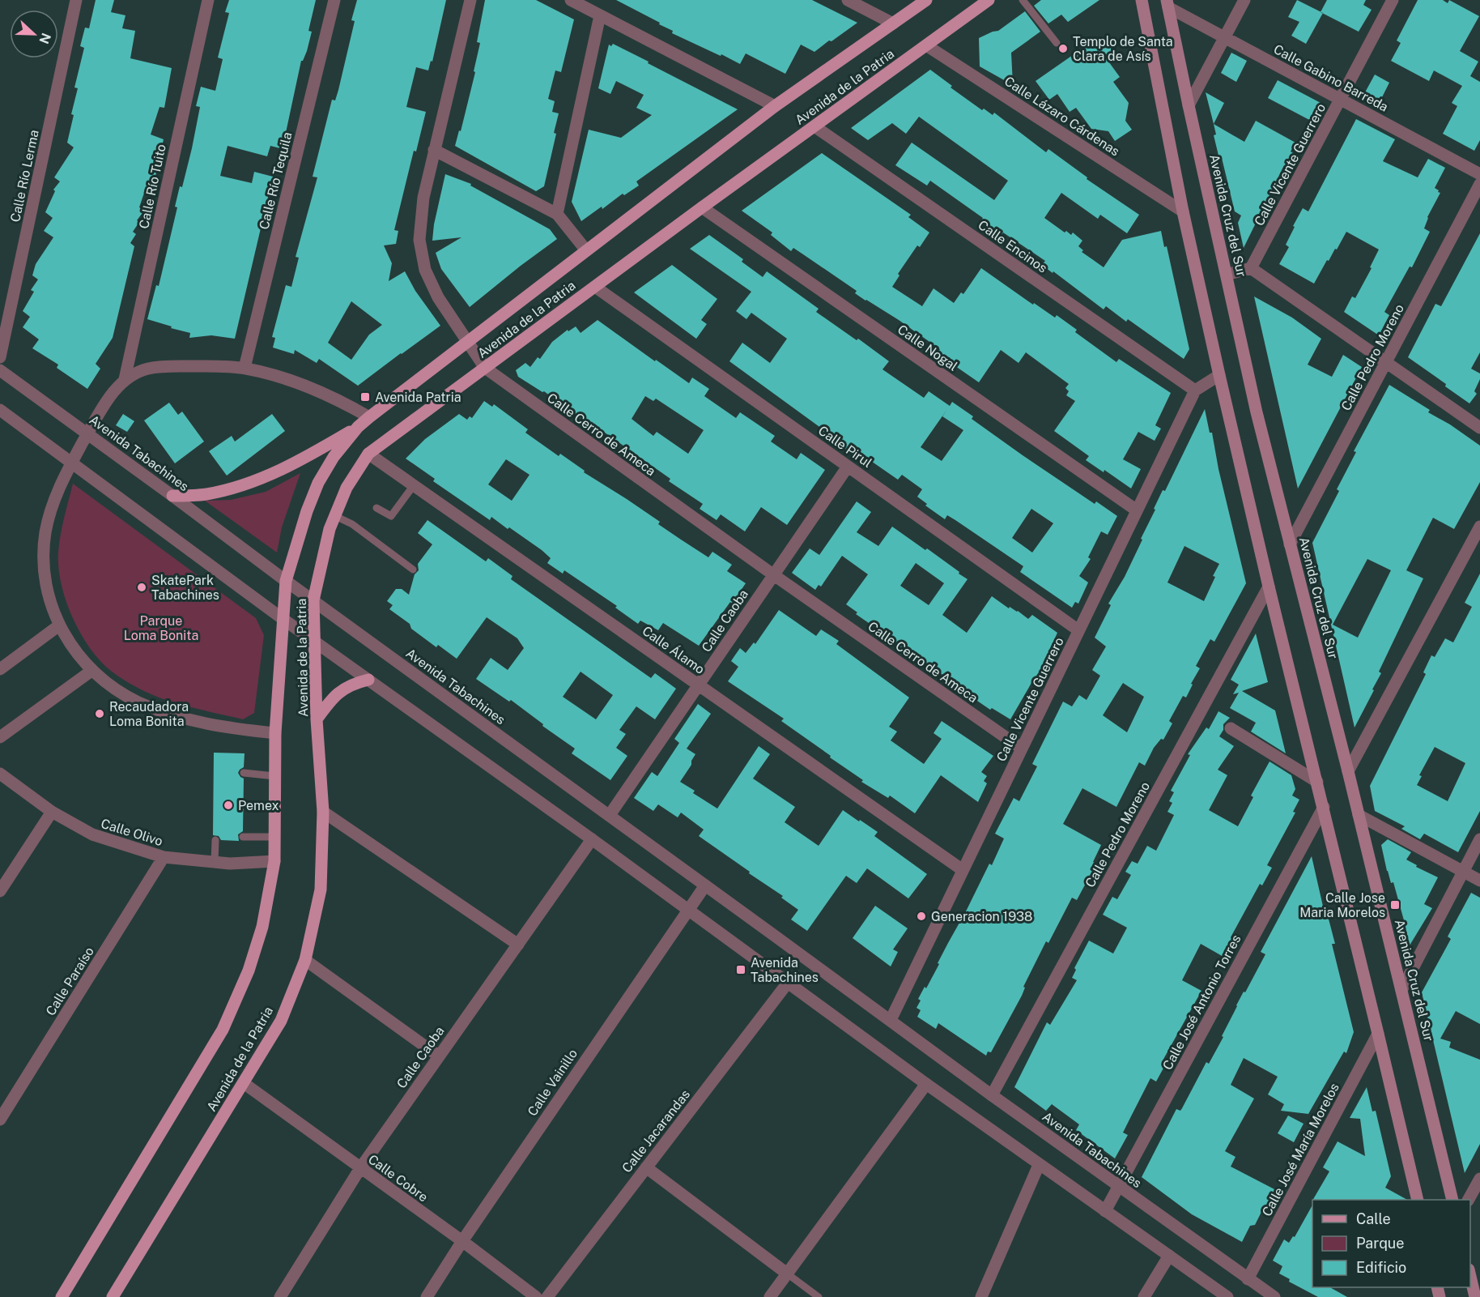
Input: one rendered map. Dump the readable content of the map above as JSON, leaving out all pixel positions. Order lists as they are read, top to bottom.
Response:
{
  "streets": {
    "main road": ["Avenida de la Patria", "Avenida Cruz del Sur"],
    "street": [
      "Calle Gabino Barreda",
      "Calle Lázaro Cárdenas",
      "Calle Vicente Guerrero",
      "Calle Río Lerma",
      "Calle Río Tequila",
      "Calle Río Tuito",
      "Calle Encinos",
      "Calle Nogal",
      "Calle Pedro Moreno",
      "Calle Cerro de Ameca",
      "Calle Pirul",
      "Avenida Tabachines",
      "Calle Caoba",
      "Calle Álamo",
      "Calle Olivo",
      "Calle Paraíso",
      "Calle José Antonio Torres",
      "Calle Vainillo",
      "Calle Jacarandas",
      "Calle José María Morelos",
      "Calle Cobre"
    ]
  },
  "crossings": [
    ["Calle Gabino Barreda", "Calle Vicente Guerrero"],
    ["Calle Gabino Barreda", "Avenida Cruz del Sur"],
    ["Avenida de la Patria", "Calle Lázaro Cárdenas"],
    ["Avenida de la Patria", "Calle Encinos"],
    ["Avenida de la Patria", "Calle Nogal"],
    ["Avenida de la Patria", "Calle Cerro de Ameca"],
    ["Avenida de la Patria", "Calle Pirul"],
    ["Avenida de la Patria", "Avenida Tabachines"],
    ["Avenida de la Patria", "Calle Álamo"],
    ["Avenida de la Patria", "Calle Olivo"],
    ["Avenida de la Patria", "Calle Cobre"],
    ["Calle Vicente Guerrero", "Calle Encinos"],
    ["Calle Vicente Guerrero", "Calle Nogal"],
    ["Calle Vicente Guerrero", "Calle Cerro de Ameca"],
    ["Calle Vicente Guerrero", "Calle Pirul"],
    ["Calle Vicente Guerrero", "Avenida Tabachines"],
    ["Calle Vicente Guerrero", "Calle Álamo"],
    ["Avenida Cruz del Sur", "Calle Pedro Moreno"],
    ["Calle Pedro Moreno", "Avenida Tabachines"],
    ["Calle Cerro de Ameca", "Calle Caoba"],
    ["Calle Pirul", "Calle Caoba"],
    ["Avenida Tabachines", "Calle Caoba"],
    ["Avenida Tabachines", "Calle José Antonio Torres"],
    ["Avenida Tabachines", "Calle Vainillo"],
    ["Avenida Tabachines", "Calle José María Morelos"],
    ["Calle Caoba", "Calle Álamo"],
    ["Calle Caoba", "Calle Cobre"],
    ["Calle Olivo", "Calle Paraíso"],
    ["Calle Vainillo", "Calle Cobre"]
  ],
  "parks": ["Parque Loma Bonita"],
  "places": {
    "other": [
      "Templo de Santa Clara de Asís",
      "SkatePark Tabachines",
      "Recaudadora Loma Bonita",
      "Pemex",
      "Generacion 1938"
    ],
    "transit": ["Avenida Patria", "Calle Jose Maria Morelos", "Avenida Tabachines"]
  },
  "legend": ["Calle", "Parque", "Edificio"],
  "north": "right"
}
